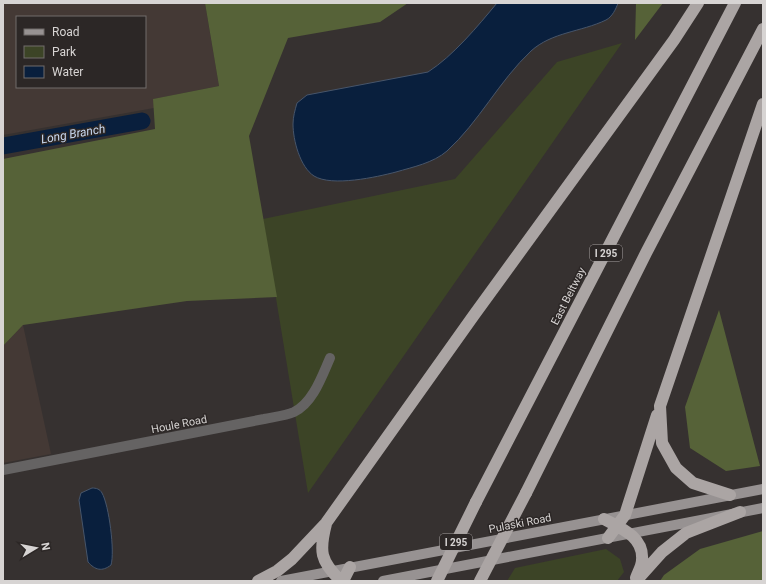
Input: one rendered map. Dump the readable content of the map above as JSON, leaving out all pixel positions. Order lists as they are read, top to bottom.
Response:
{
  "streets": {
    "highway": ["I 295", "East Beltway"],
    "main road": ["Pulaski Road"],
    "street": ["Houle Road"]
  },
  "water": ["Long Branch"],
  "legend": ["Road", "Park", "Water"],
  "north": "right"
}
